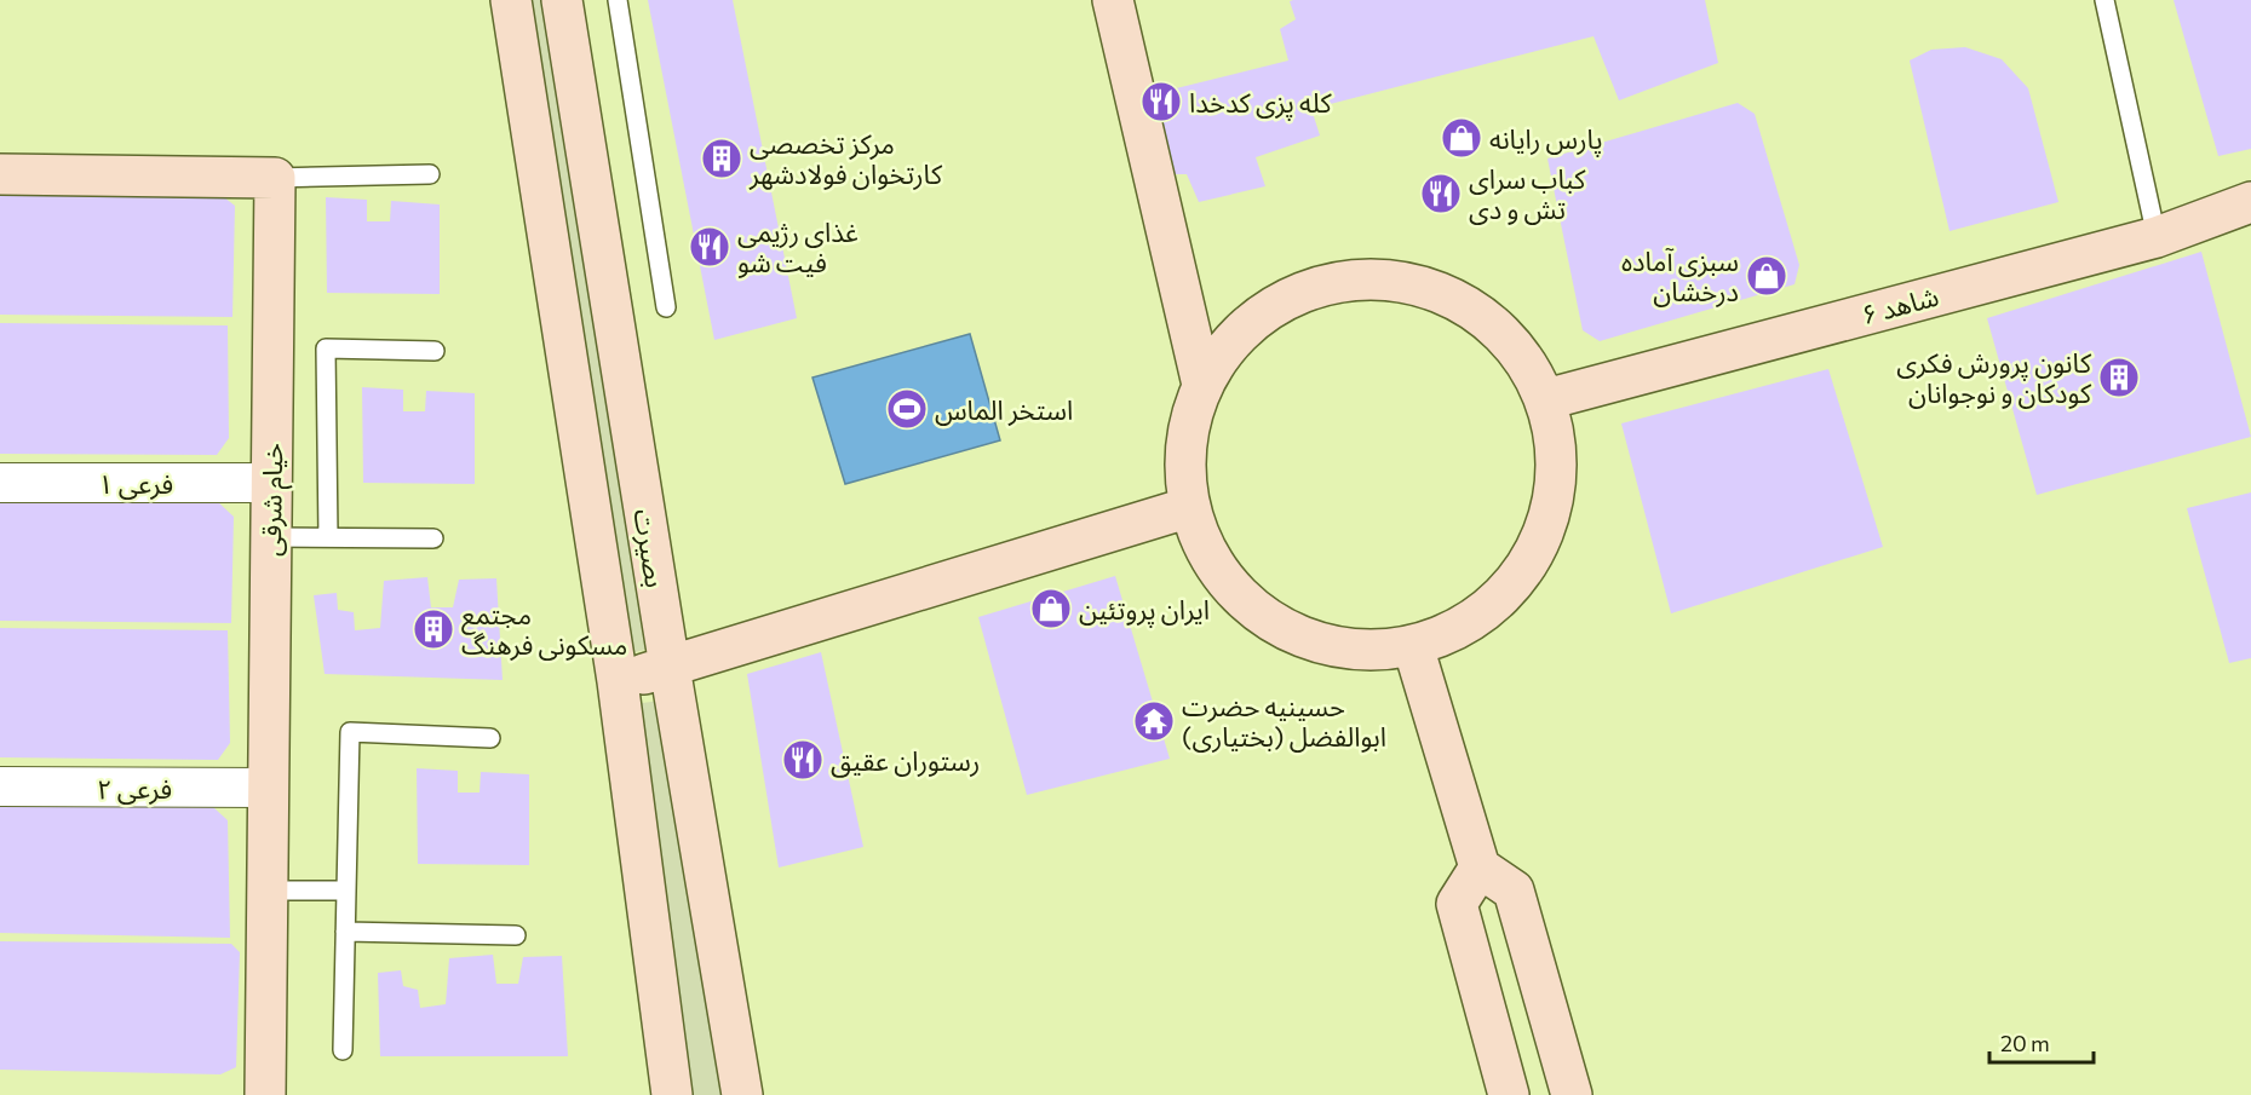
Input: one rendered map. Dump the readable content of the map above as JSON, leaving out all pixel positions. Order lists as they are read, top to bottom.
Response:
{
  "streets": {
    "street": [
      "شاهد ۶",
      "فرعی ۱",
      "خیام شرقی",
      "بصیرت",
      "فرعی ۲"
    ]
  },
  "crossings": [
    ["فرعی ۱", "خیام شرقی"],
    ["خیام شرقی", "فرعی ۲"]
  ],
  "places": {
    "restaurant": [
      "کله پزی کدخدا",
      "کباب سرای تش و دی",
      "غذای رژیمی فیت شو",
      "رستوران عقیق"
    ],
    "shop": ["پارس رایانه", "سبزی آماده درخشان", "ایران پروتئین"],
    "building": ["مرکز تخصصی کارتخوان فولادشهر", "کانون پرورش فکری کودکان و نوجوانان", "مجتمع مسکونی فرهنگ"],
    "sports": ["استخر الماس"],
    "temple": ["حسینیه حضرت ابوالفضل (بختیاری)"]
  },
  "scale_bar": "20 m"
}
